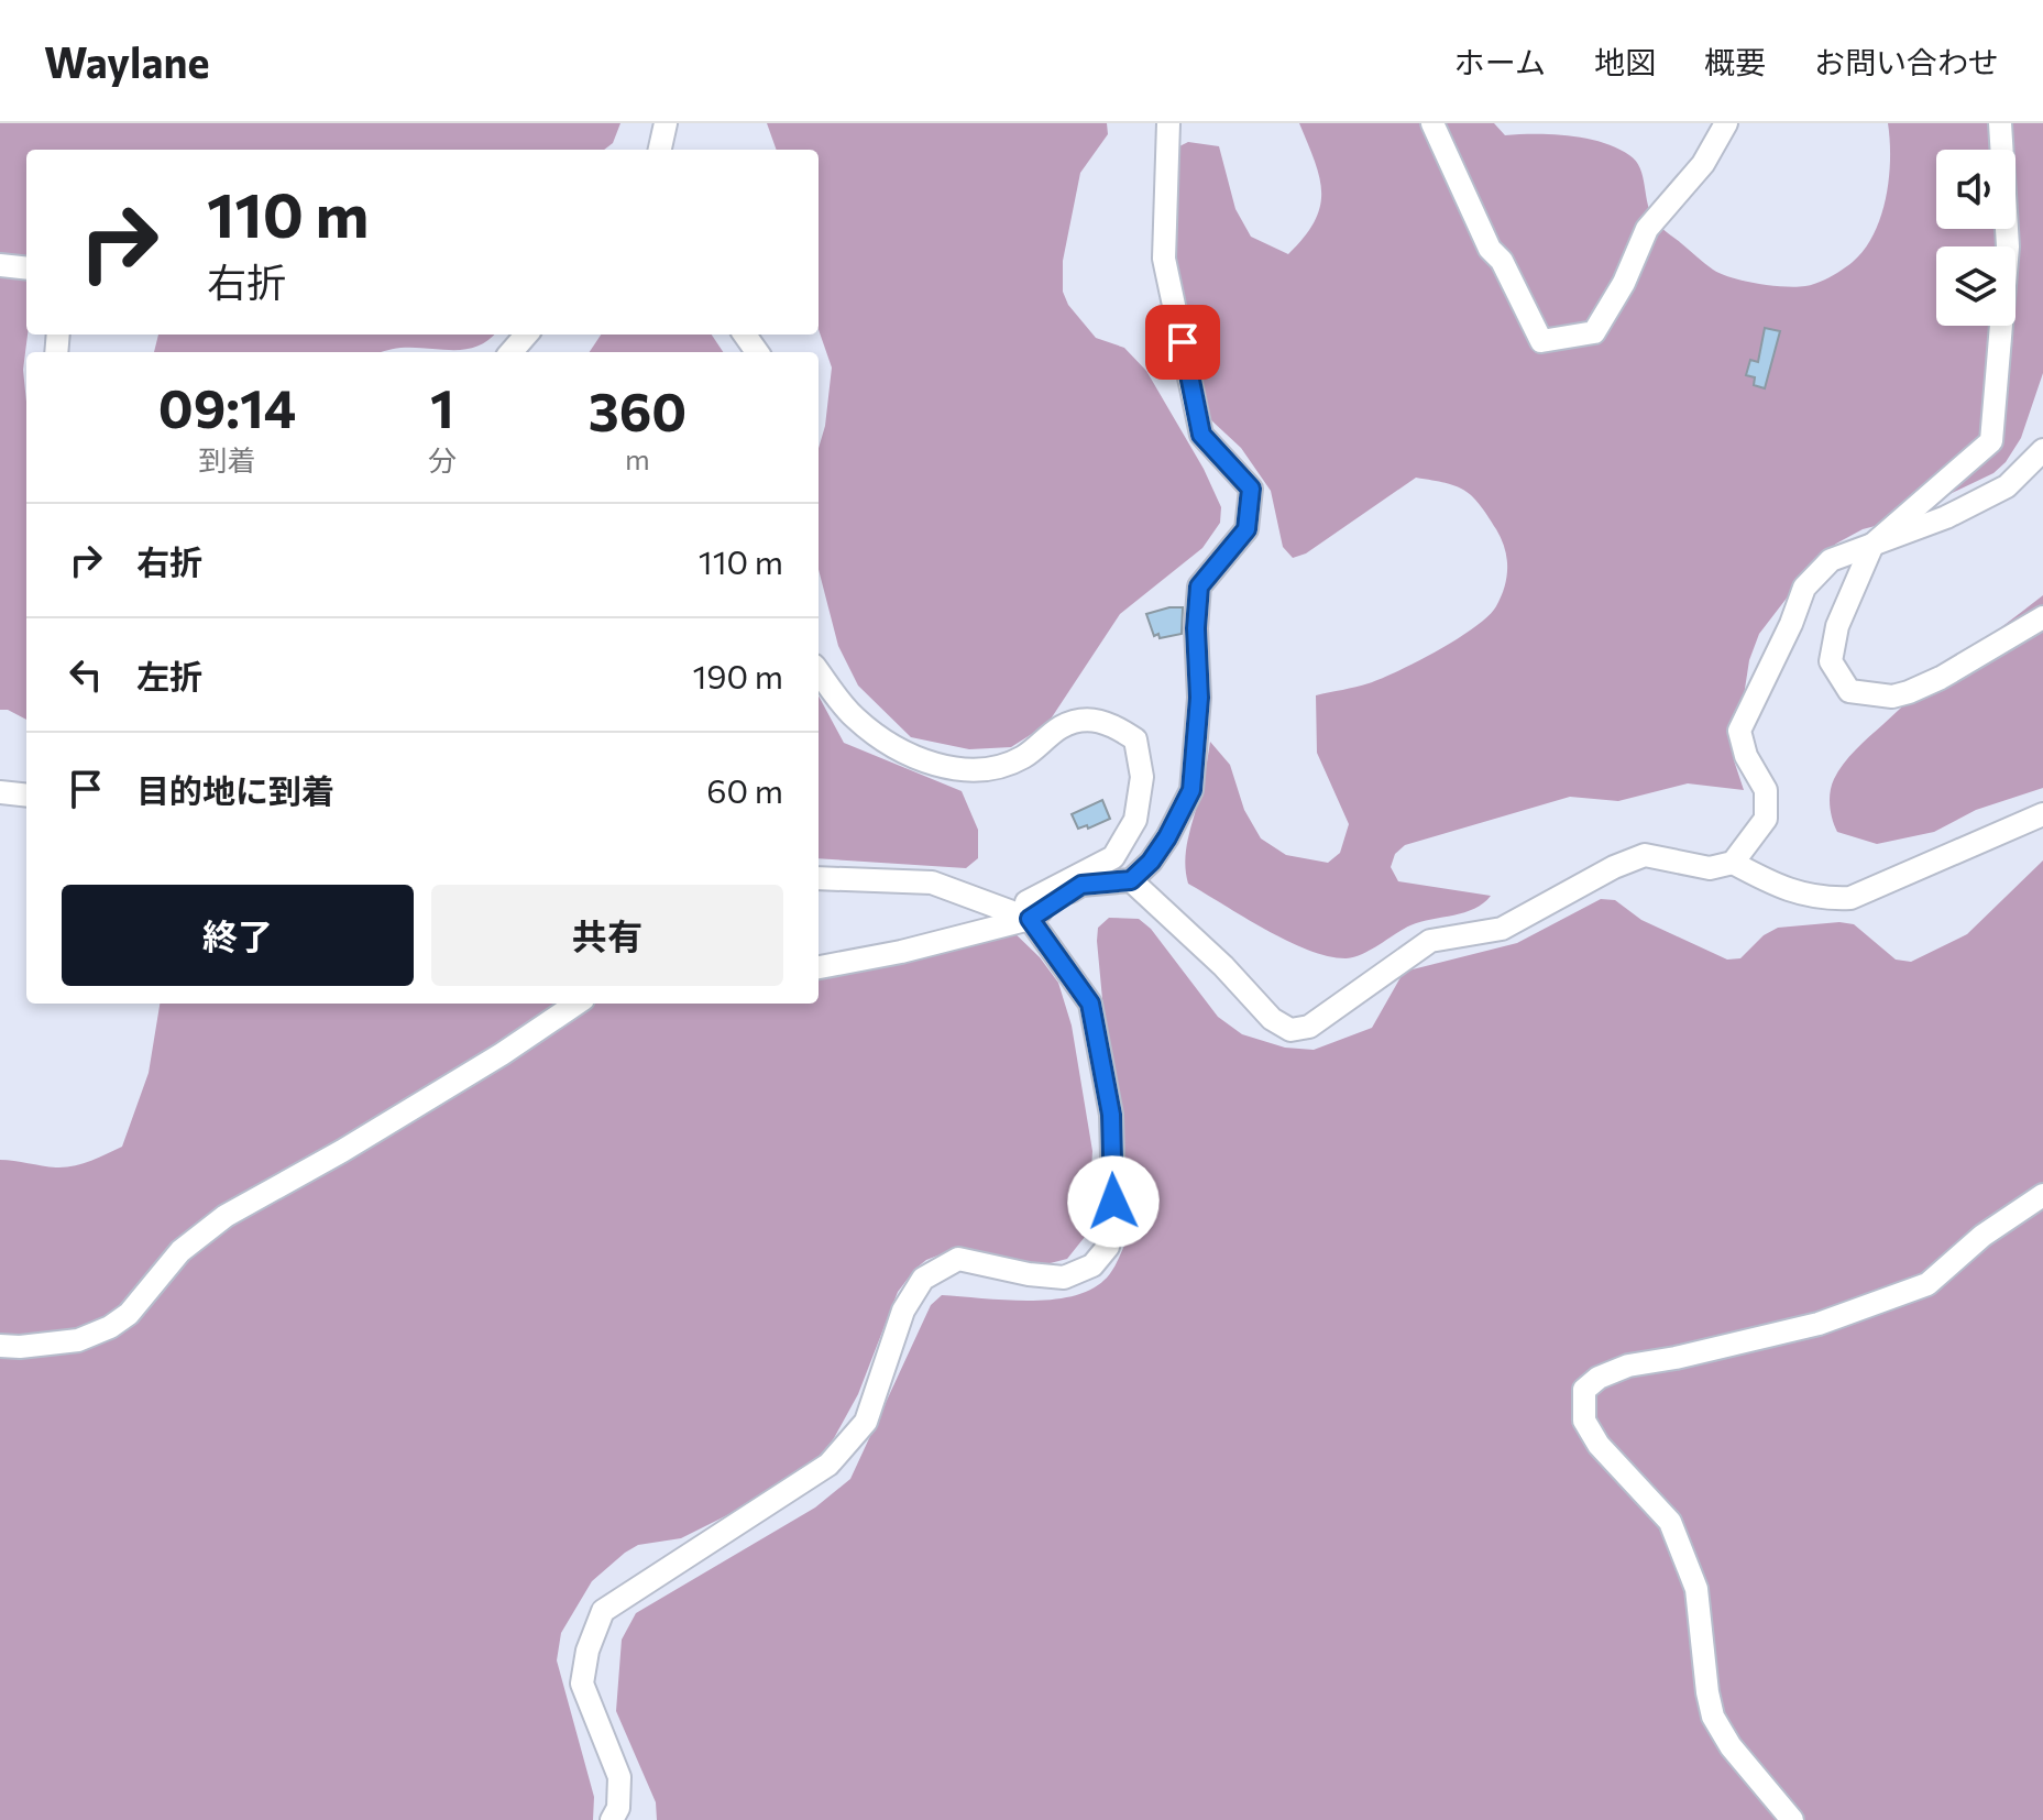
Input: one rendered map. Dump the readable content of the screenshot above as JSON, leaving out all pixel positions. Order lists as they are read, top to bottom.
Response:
{
  "page": {
    "header": "Waylane",
    "nav": [
      "ホーム",
      "地図",
      "概要",
      "お問い合わせ"
    ],
    "turn": ["110 m", "右折"],
    "eta": [
      "09:14",
      "到着",
      "1",
      "分",
      "360",
      "m"
    ],
    "list": [
      {
        "name": "右折",
        "value": "110 m"
      },
      {
        "name": "左折",
        "value": "190 m"
      },
      {
        "name": "目的地に到着",
        "value": "60 m"
      }
    ],
    "buttons": ["終了", "共有"]
  }
}
